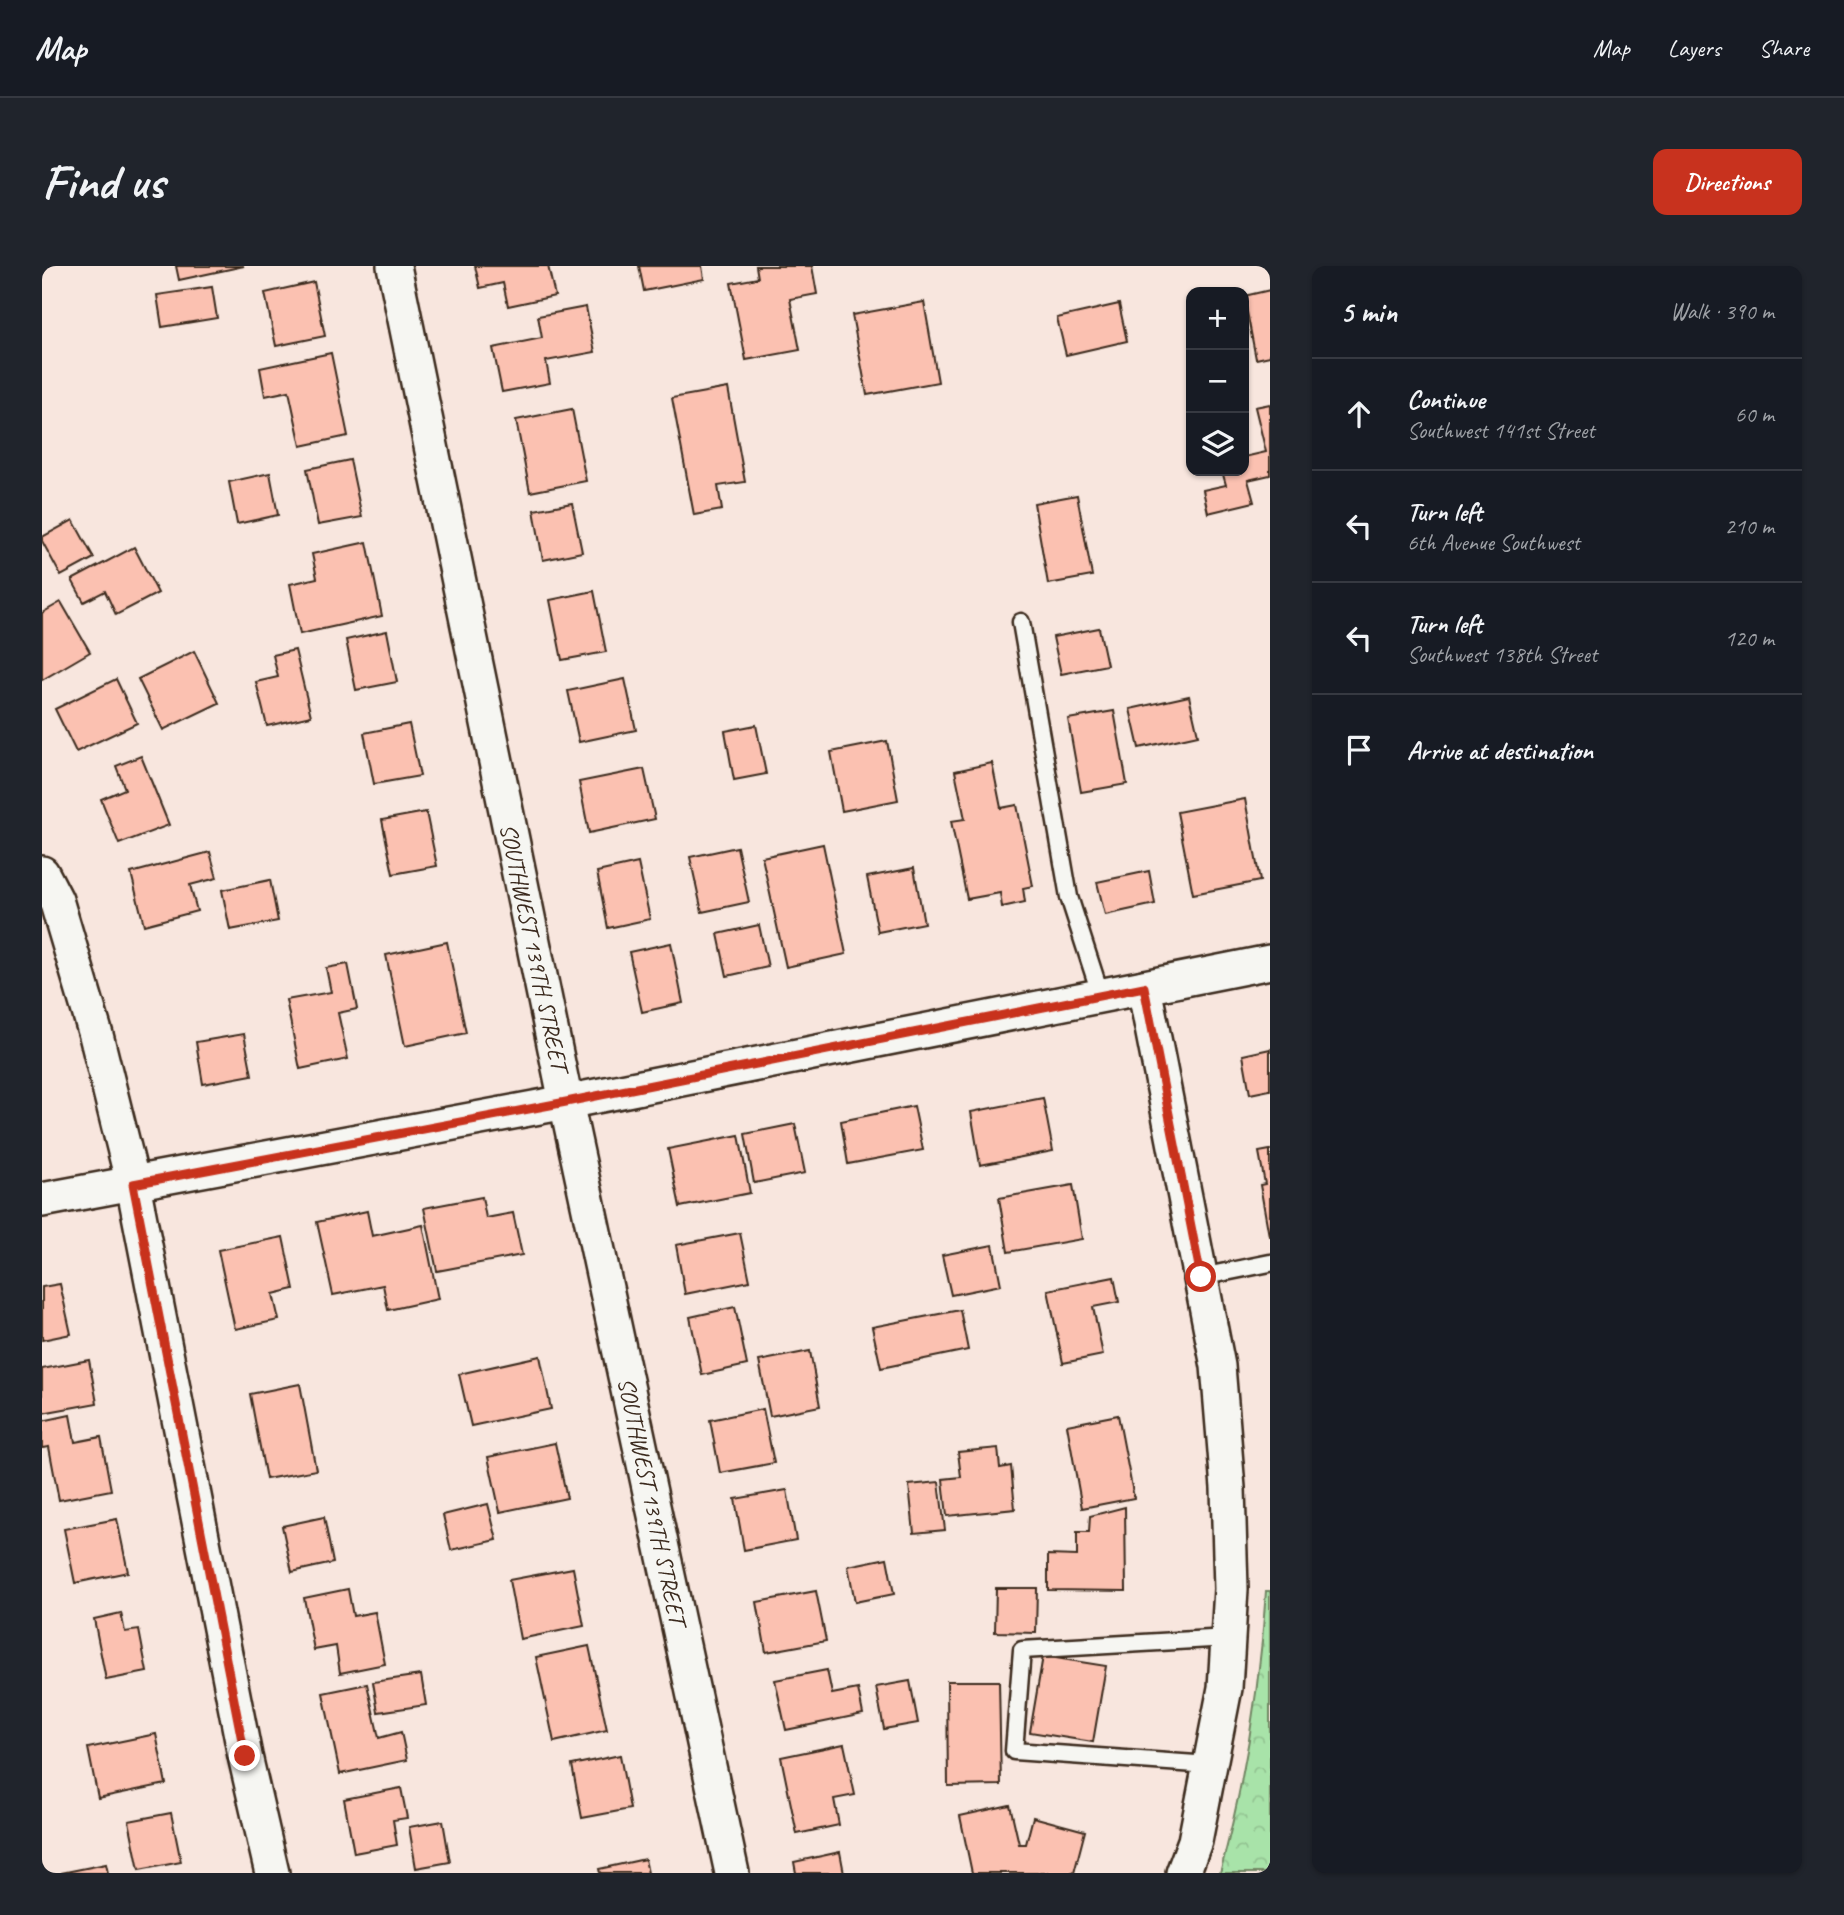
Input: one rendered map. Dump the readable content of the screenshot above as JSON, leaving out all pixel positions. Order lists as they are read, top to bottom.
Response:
{
  "streets": {
    "street": ["SOUTHWEST 139TH STREET"]
  },
  "page": {
    "header": "Map",
    "nav": ["Map", "Layers", "Share"],
    "buttons": "Directions",
    "title": "Find us",
    "heading": ["5 min", "Walk · 390 m"],
    "map_buttons": ["+", "−"],
    "list": [
      ["Continue", "Southwest 141st Street", "60 m"],
      ["Turn left", "6th Avenue Southwest", "210 m"],
      ["Turn left", "Southwest 138th Street", "120 m"],
      "Arrive at destination"
    ]
  }
}
